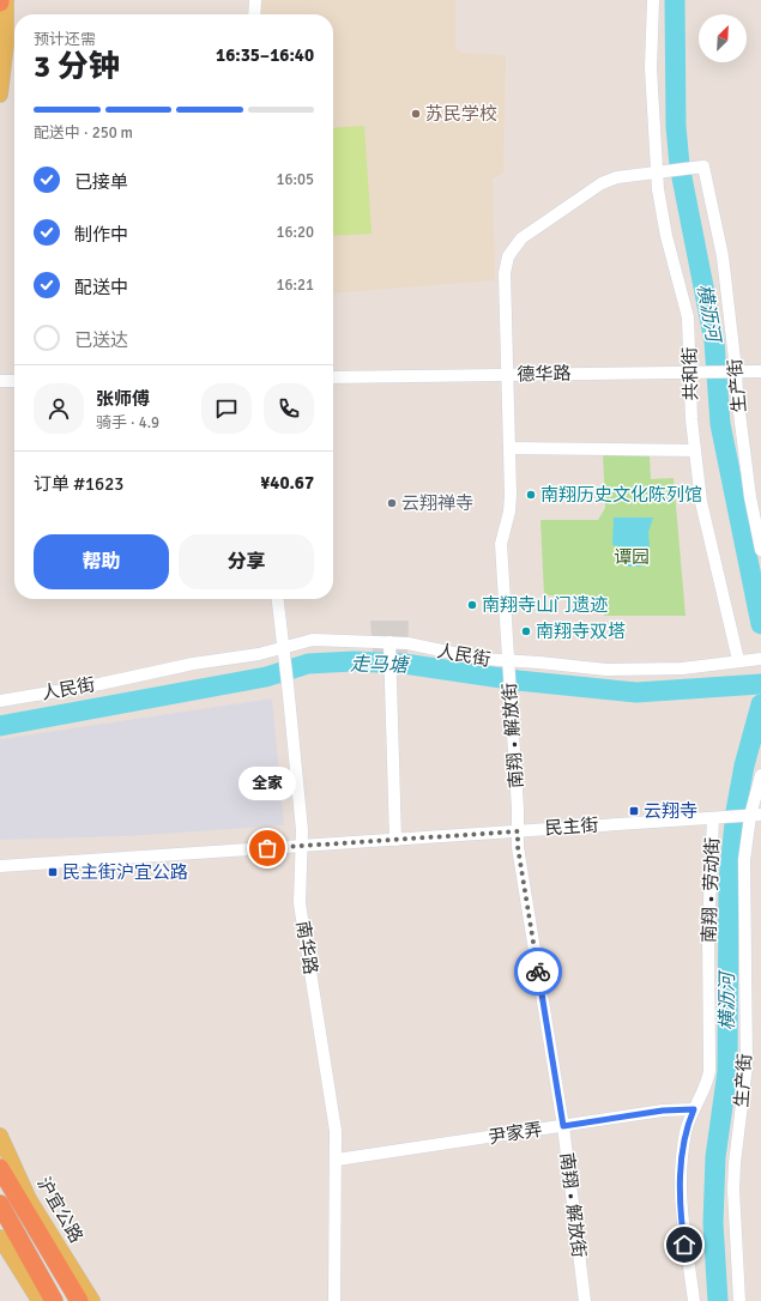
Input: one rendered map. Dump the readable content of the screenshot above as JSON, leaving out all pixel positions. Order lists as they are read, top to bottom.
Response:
{
  "streets": {
    "main road": ["沪宜公路"],
    "street": [
      "德华路",
      "共和街",
      "生产街",
      "人民街",
      "南翔 • 解放街",
      "民主街",
      "南翔 • 劳动街",
      "南华路",
      "尹家弄"
    ]
  },
  "crossings": [
    ["德华路", "共和街"],
    ["德华路", "生产街"],
    ["德华路", "南翔 • 解放街"],
    ["共和街", "人民街"],
    ["共和街", "南翔 • 解放街"],
    ["生产街", "南翔 • 解放街"],
    ["生产街", "民主街"],
    ["人民街", "南翔 • 解放街"],
    ["人民街", "南华路"],
    ["南翔 • 解放街", "民主街"],
    ["南翔 • 解放街", "尹家弄"],
    ["民主街", "南翔 • 劳动街"],
    ["民主街", "南华路"],
    ["南翔 • 劳动街", "尹家弄"],
    ["南华路", "尹家弄"]
  ],
  "water": ["横沥河", "走马塘"],
  "parks": ["谭园"],
  "places": {
    "other": [
      "苏民学校",
      "南翔历史文化陈列馆",
      "云翔禅寺",
      "南翔寺山门遗迹",
      "南翔寺双塔",
      "全家"
    ],
    "transit": ["云翔寺", "民主街沪宜公路"]
  },
  "north": "top right",
  "page": {
    "heading": ["3 分钟", "预计还需", "16:35–16:40"],
    "panel": [
      "张师傅",
      "骑手 · 4.9",
      "订单 #1623",
      "¥40.67"
    ],
    "bar": "配送中 · 250 m",
    "list": [
      ["已接单", "16:05"],
      ["制作中", "16:20"],
      ["配送中", "16:21"],
      "已送达"
    ],
    "buttons": ["帮助", "分享"],
    "bubble": "全家"
  }
}
